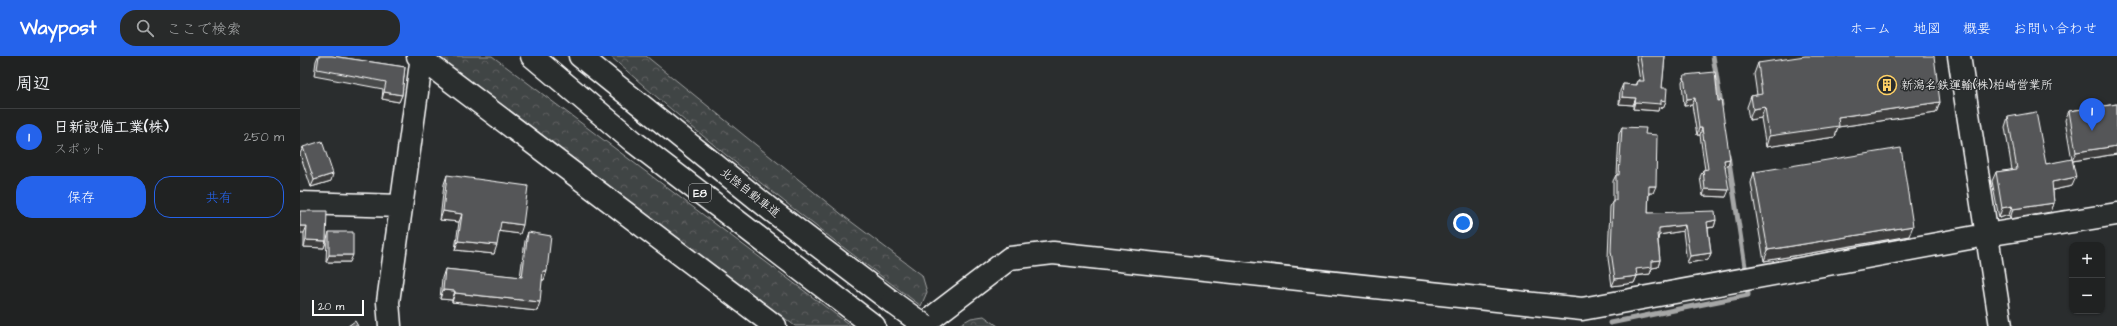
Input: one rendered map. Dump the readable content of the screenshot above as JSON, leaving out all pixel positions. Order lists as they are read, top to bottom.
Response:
{
  "streets": {
    "main road": ["E8", "北陸自動車道"]
  },
  "places": {
    "building": ["新潟名鉄運輸(株)柏崎営業所"]
  },
  "scale_bar": "20 m",
  "page": {
    "header": "Waypost",
    "search": "ここで検索",
    "nav": [
      "ホーム",
      "地図",
      "概要",
      "お問い合わせ"
    ],
    "heading": "周辺",
    "pins": "1",
    "list": [
      {
        "mark": "1",
        "name": "日新設備工業(株)",
        "note": "スポット",
        "value": "250 m"
      }
    ],
    "buttons": ["保存", "共有"],
    "map_buttons": ["+", "−"],
    "scale": "20 m"
  }
}
